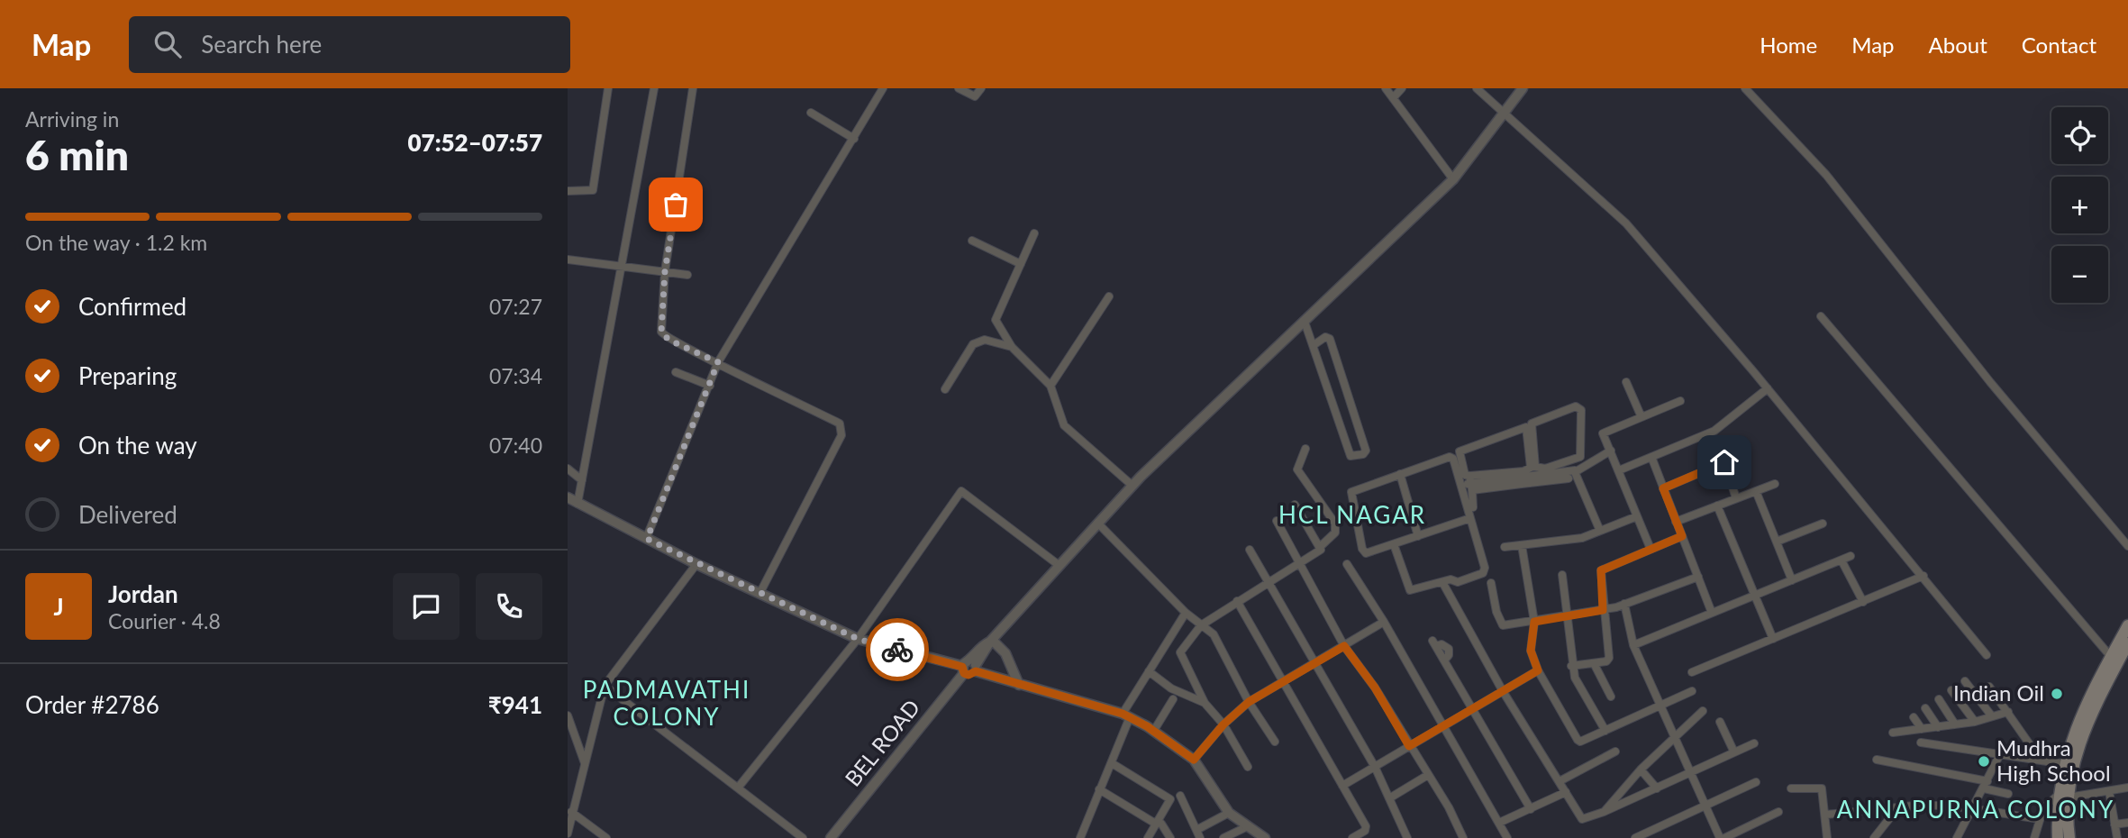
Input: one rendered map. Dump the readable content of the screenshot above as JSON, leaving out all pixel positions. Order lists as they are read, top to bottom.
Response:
{
  "streets": {
    "street": ["BEL ROAD"]
  },
  "districts": ["HCL NAGAR", "PADMAVATHI COLONY", "ANNAPURNA COLONY"],
  "places": ["Indian Oil", "Mudhra High School"],
  "page": {
    "header": "Map",
    "search": "Search here",
    "nav": [
      "Home",
      "Map",
      "About",
      "Contact"
    ],
    "heading": ["6 min", "Arriving in", "07:52–07:57"],
    "panel": [
      "Jordan",
      "Courier · 4.8",
      "Order #2786",
      "₹941"
    ],
    "map_buttons": ["+", "−"],
    "bar": "On the way · 1.2 km",
    "list": [
      ["Confirmed", "07:27"],
      ["Preparing", "07:34"],
      ["On the way", "07:40"],
      "Delivered"
    ],
    "round": "J"
  }
}
